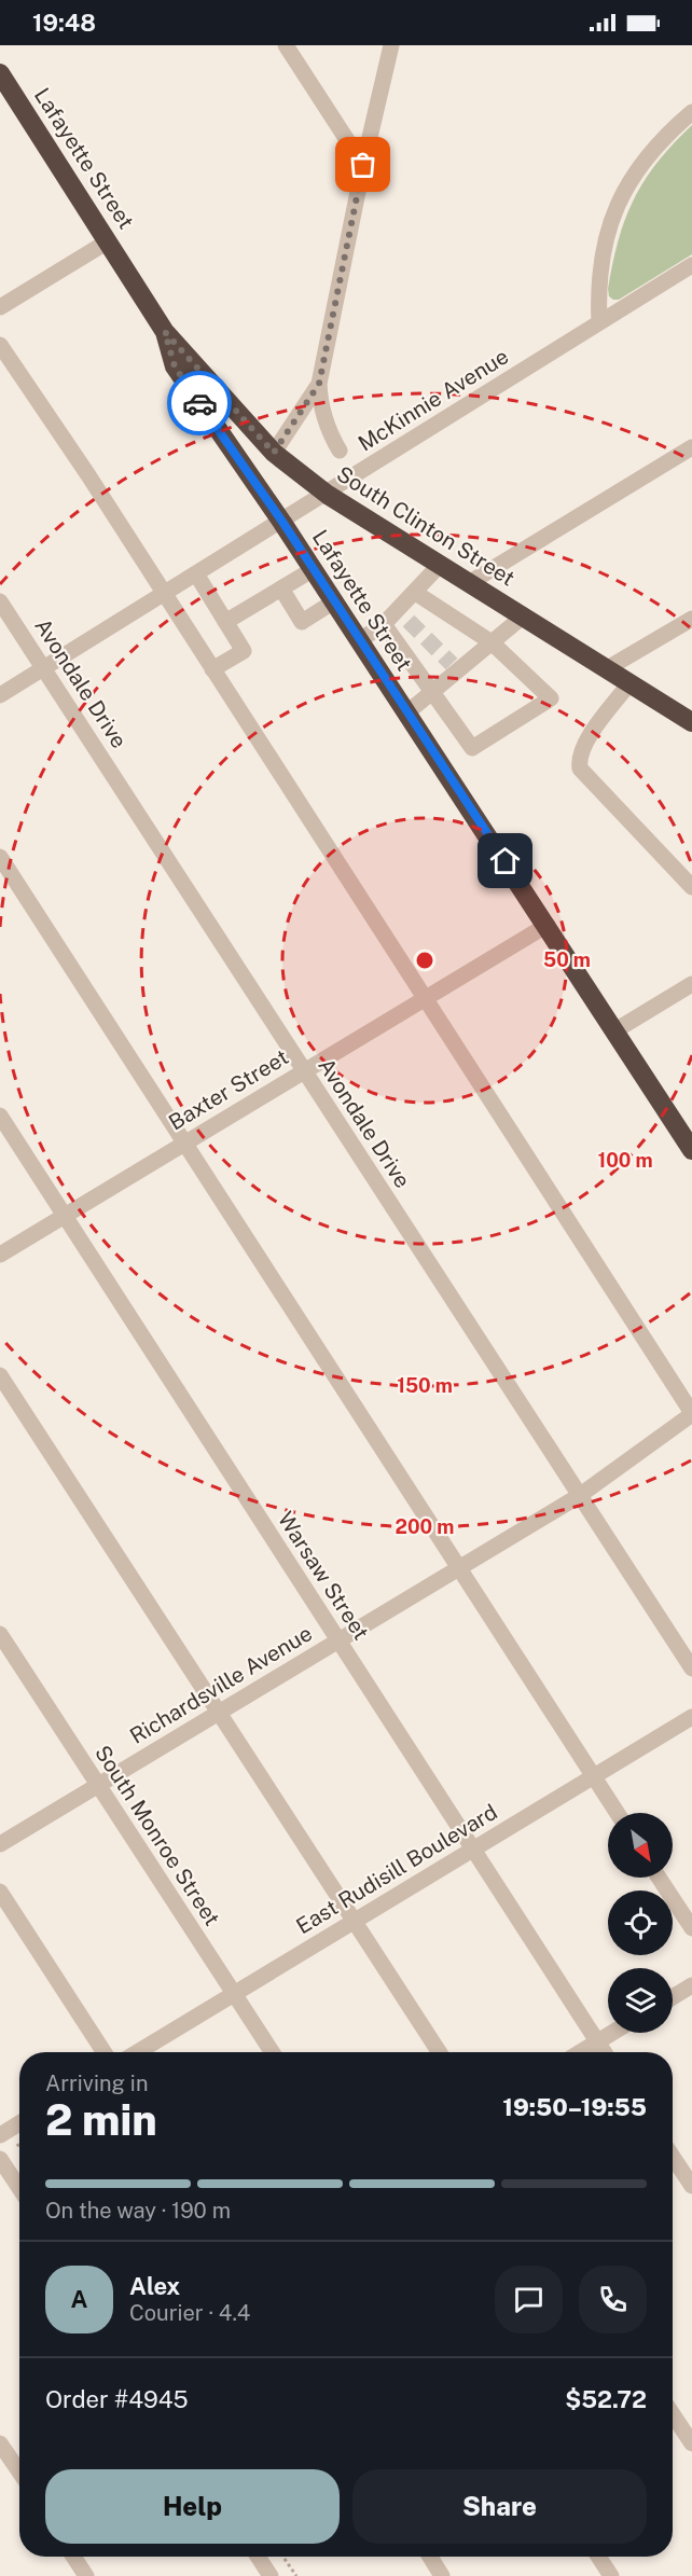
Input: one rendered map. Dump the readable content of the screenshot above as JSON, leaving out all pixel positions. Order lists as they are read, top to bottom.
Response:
{
  "streets": {
    "highway": ["Lafayette Street", "South Clinton Street"],
    "street": [
      "McKinnie Avenue",
      "Avondale Drive",
      "Baxter Street",
      "Warsaw Street",
      "Richardsville Avenue",
      "South Monroe Street",
      "East Rudisill Boulevard"
    ]
  },
  "crossings": [
    ["Lafayette Street", "McKinnie Avenue"],
    ["Lafayette Street", "South Clinton Street"],
    ["Lafayette Street", "Baxter Street"],
    ["McKinnie Avenue", "South Clinton Street"],
    ["McKinnie Avenue", "Avondale Drive"],
    ["Avondale Drive", "Baxter Street"],
    ["Avondale Drive", "Richardsville Avenue"],
    ["Baxter Street", "Warsaw Street"],
    ["Warsaw Street", "Richardsville Avenue"],
    ["Warsaw Street", "East Rudisill Boulevard"],
    ["Richardsville Avenue", "South Monroe Street"],
    ["South Monroe Street", "East Rudisill Boulevard"]
  ],
  "north": "bottom right",
  "page": {
    "status": "19:48",
    "heading": ["2 min", "Arriving in", "19:50–19:55"],
    "panel": [
      "Alex",
      "Courier · 4.4",
      "Order #4945",
      "$52.72"
    ],
    "bar": "On the way · 190 m",
    "round": "A",
    "buttons": ["Help", "Share"]
  },
  "rings": [
    "50 m",
    "100 m",
    "150 m",
    "200 m"
  ]
}
